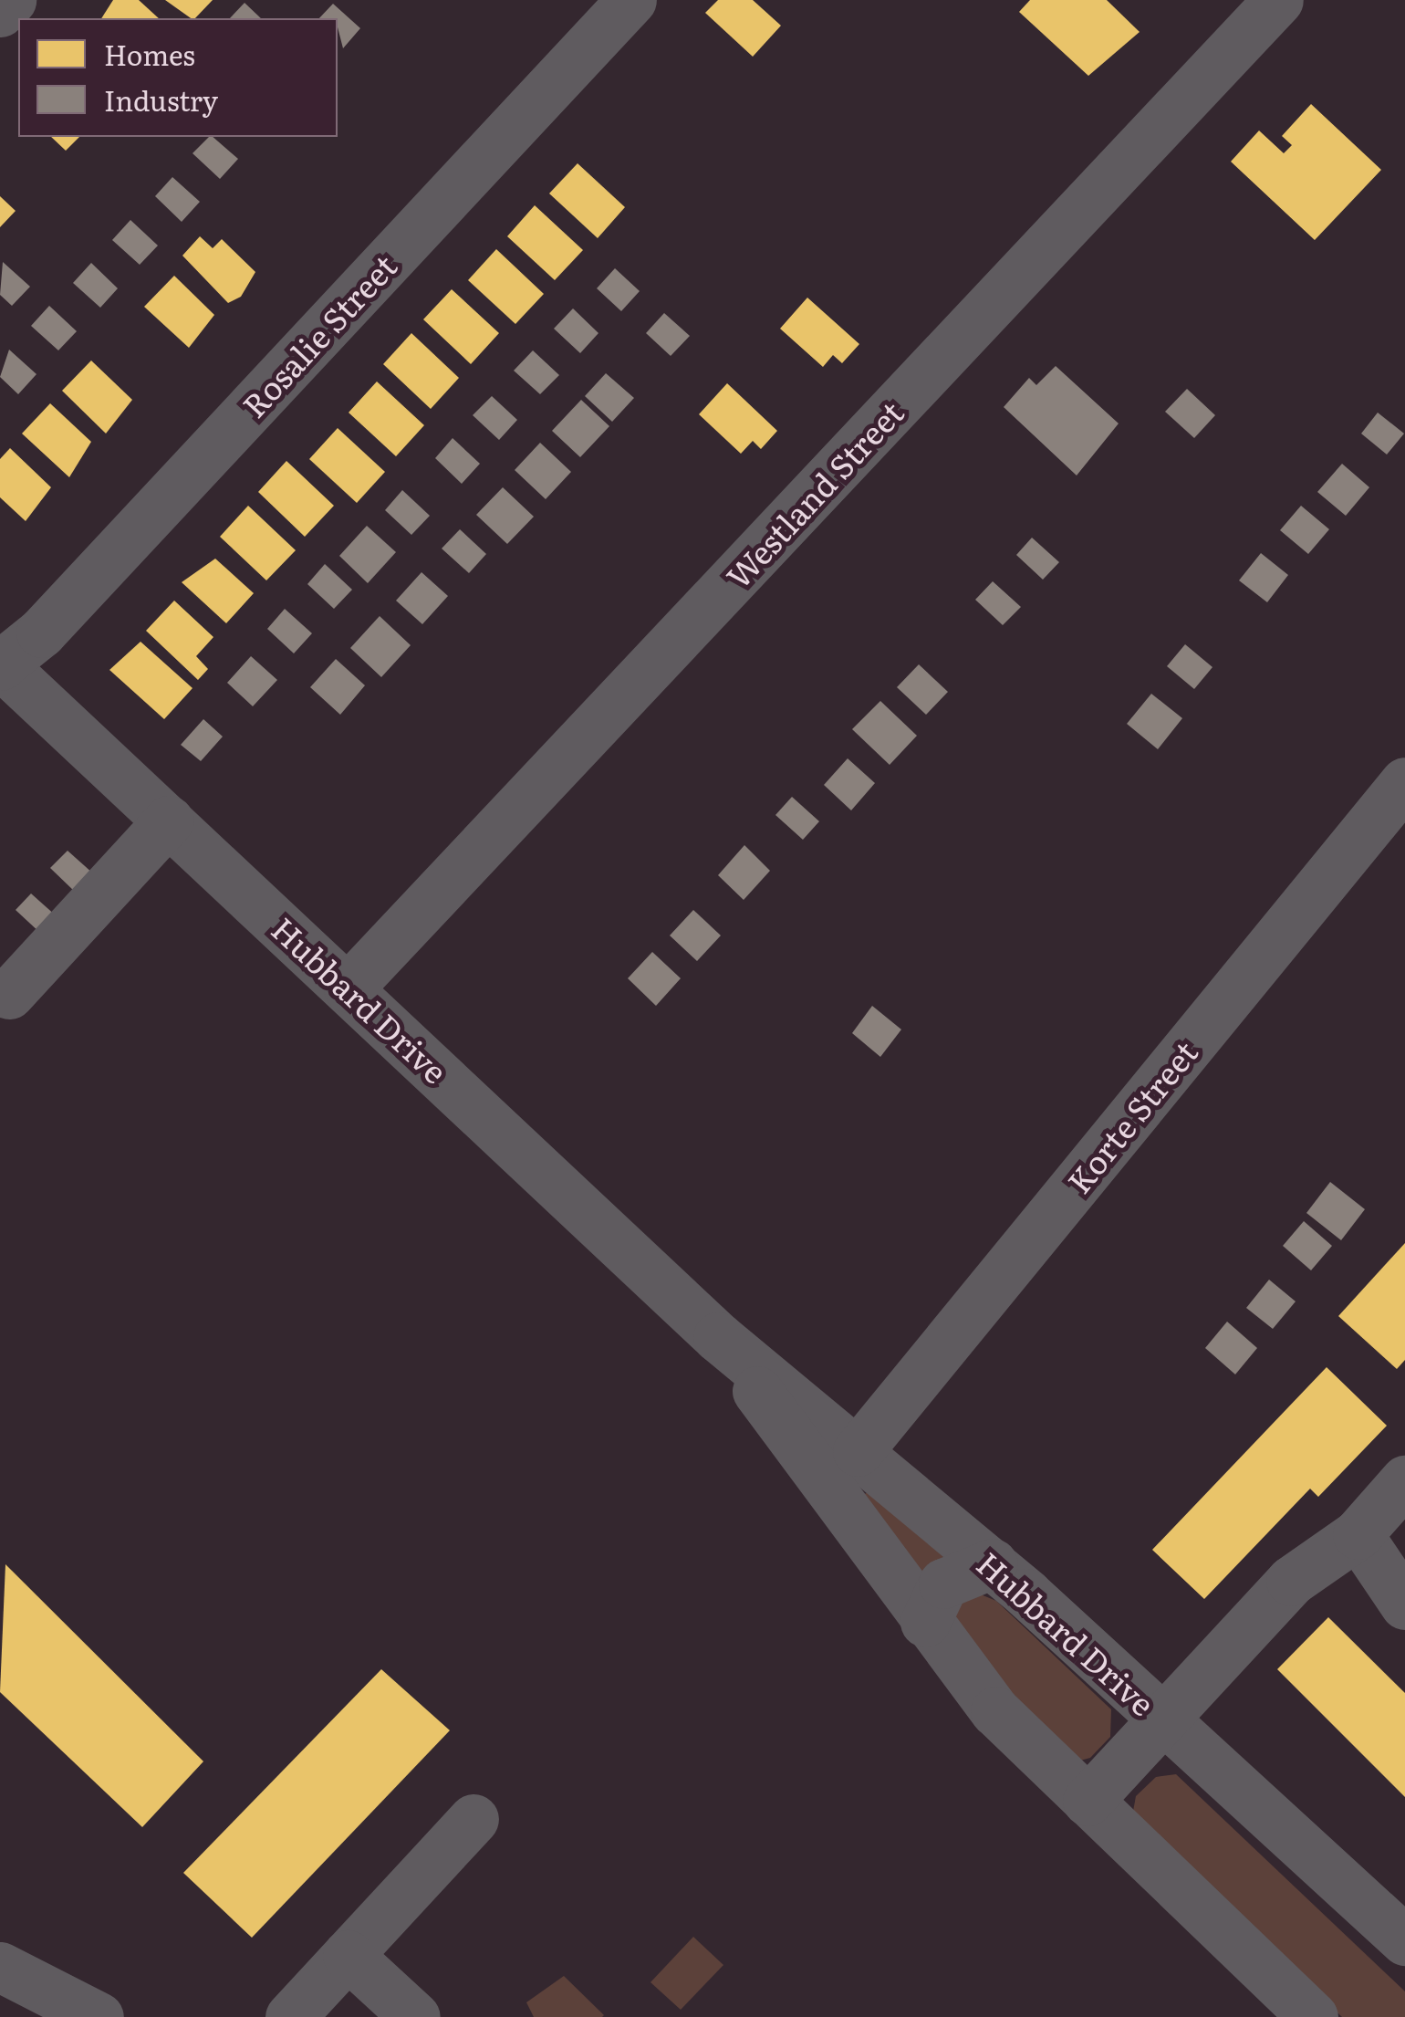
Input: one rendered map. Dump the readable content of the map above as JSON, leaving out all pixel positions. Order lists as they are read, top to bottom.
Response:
{
  "streets": {
    "street": [
      "Rosalie Street",
      "Westland Street",
      "Hubbard Drive",
      "Korte Street"
    ]
  },
  "crossings": [
    ["Rosalie Street", "Hubbard Drive"],
    ["Westland Street", "Hubbard Drive"],
    ["Hubbard Drive", "Korte Street"]
  ],
  "legend": ["Homes", "Industry"]
}
